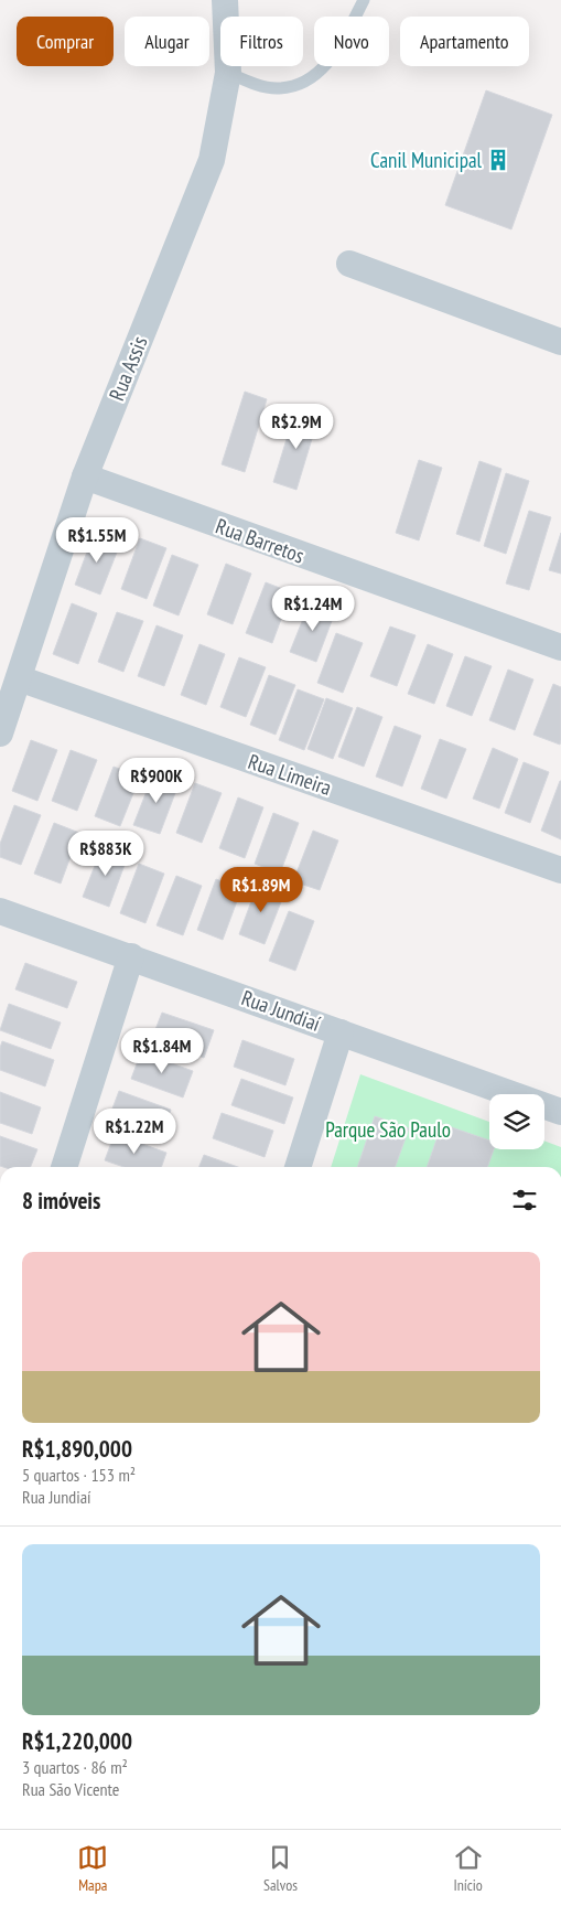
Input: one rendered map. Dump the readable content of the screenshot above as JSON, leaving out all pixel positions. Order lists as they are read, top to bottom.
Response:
{
  "streets": {
    "street": [
      "Rua Assis",
      "Rua Barretos",
      "Rua Limeira",
      "Rua Jundiaí"
    ]
  },
  "crossings": [
    ["Rua Assis", "Rua Barretos"],
    ["Rua Assis", "Rua Limeira"]
  ],
  "parks": ["Parque São Paulo"],
  "places": {
    "building": ["Canil Municipal"]
  },
  "page": {
    "chip": [
      "Comprar",
      "Alugar",
      "Filtros",
      "Novo",
      "Apartamento"
    ],
    "price": [
      "R$2.9M",
      "R$1.55M",
      "R$1.24M",
      "R$900K",
      "R$883K",
      "R$1.89M",
      "R$1.84M",
      "R$1.22M"
    ],
    "heading": "8 imóveis",
    "list": [
      {
        "name": "R$1,890,000",
        "note": "5 quartos · 153 m² · Rua Jundiaí"
      },
      {
        "name": "R$1,220,000",
        "note": "3 quartos · 86 m² · Rua São Vicente"
      }
    ],
    "tabs": ["Mapa", "Salvos", "Início"]
  }
}
